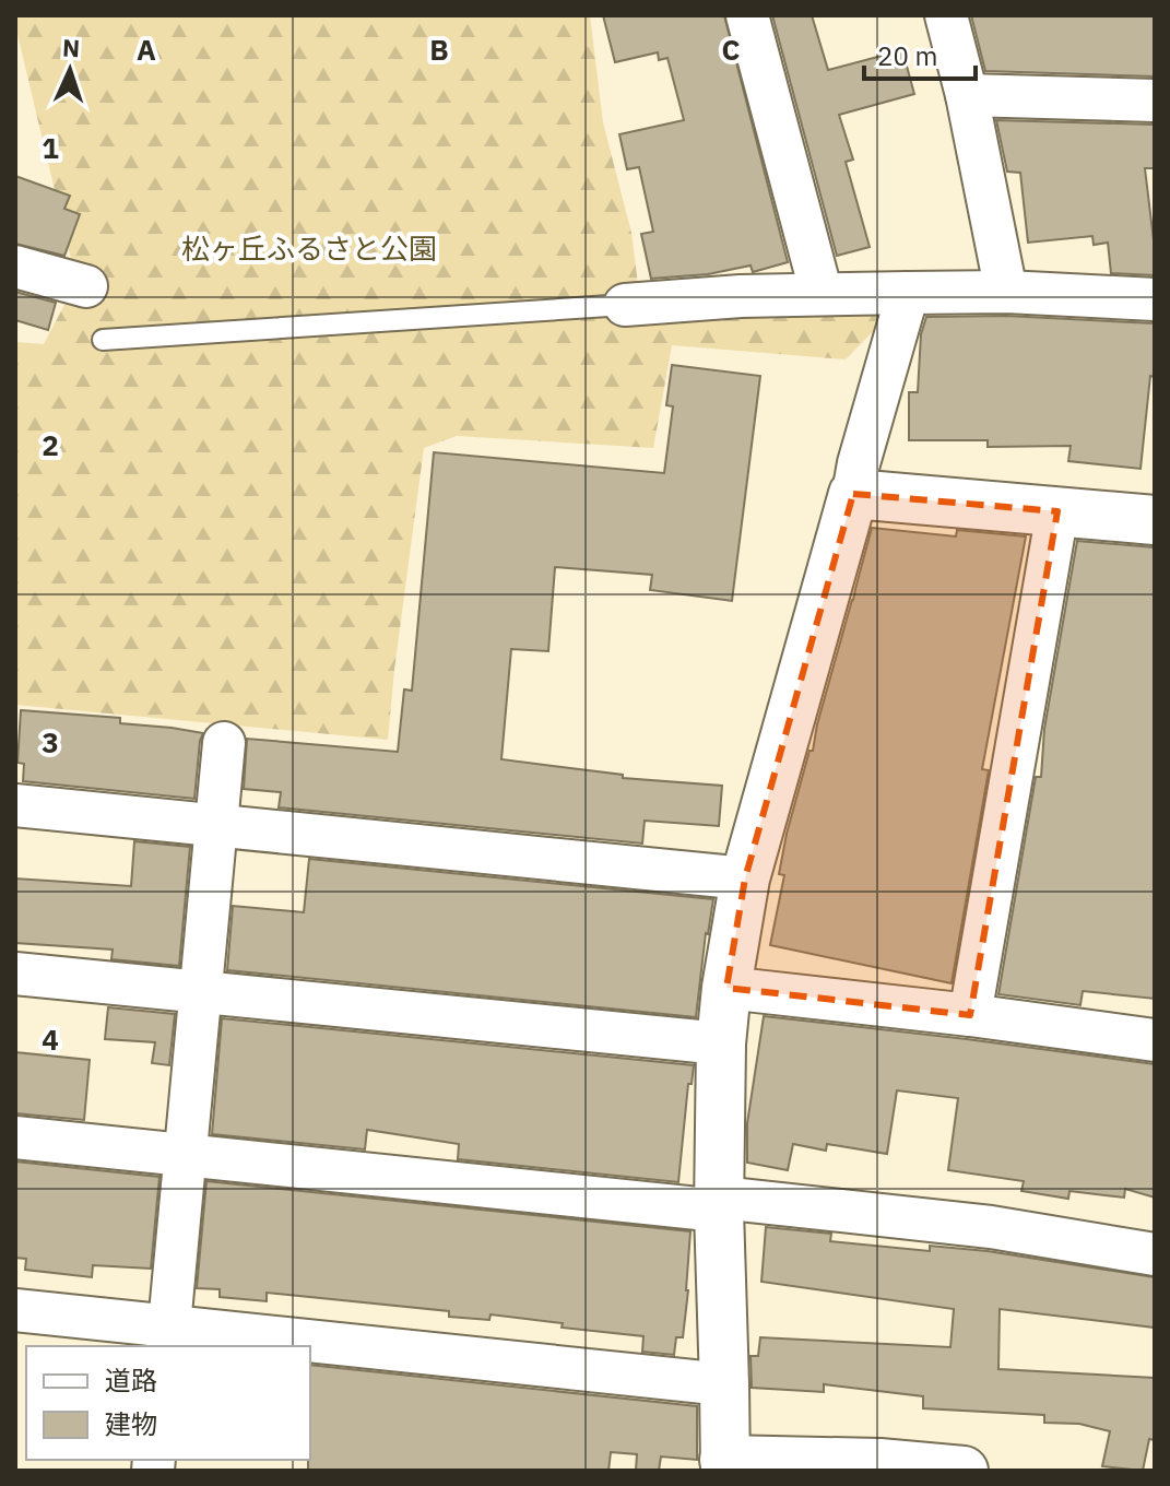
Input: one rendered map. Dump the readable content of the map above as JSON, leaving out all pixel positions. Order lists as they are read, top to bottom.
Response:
{
  "parks": ["松ヶ丘ふるさと公園"],
  "legend": ["道路", "建物"],
  "scale_bar": "20 m",
  "north": "top",
  "grid": {
    "columns": ["A", "B", "C"],
    "rows": [
      "1",
      "2",
      "3",
      "4"
    ]
  }
}
